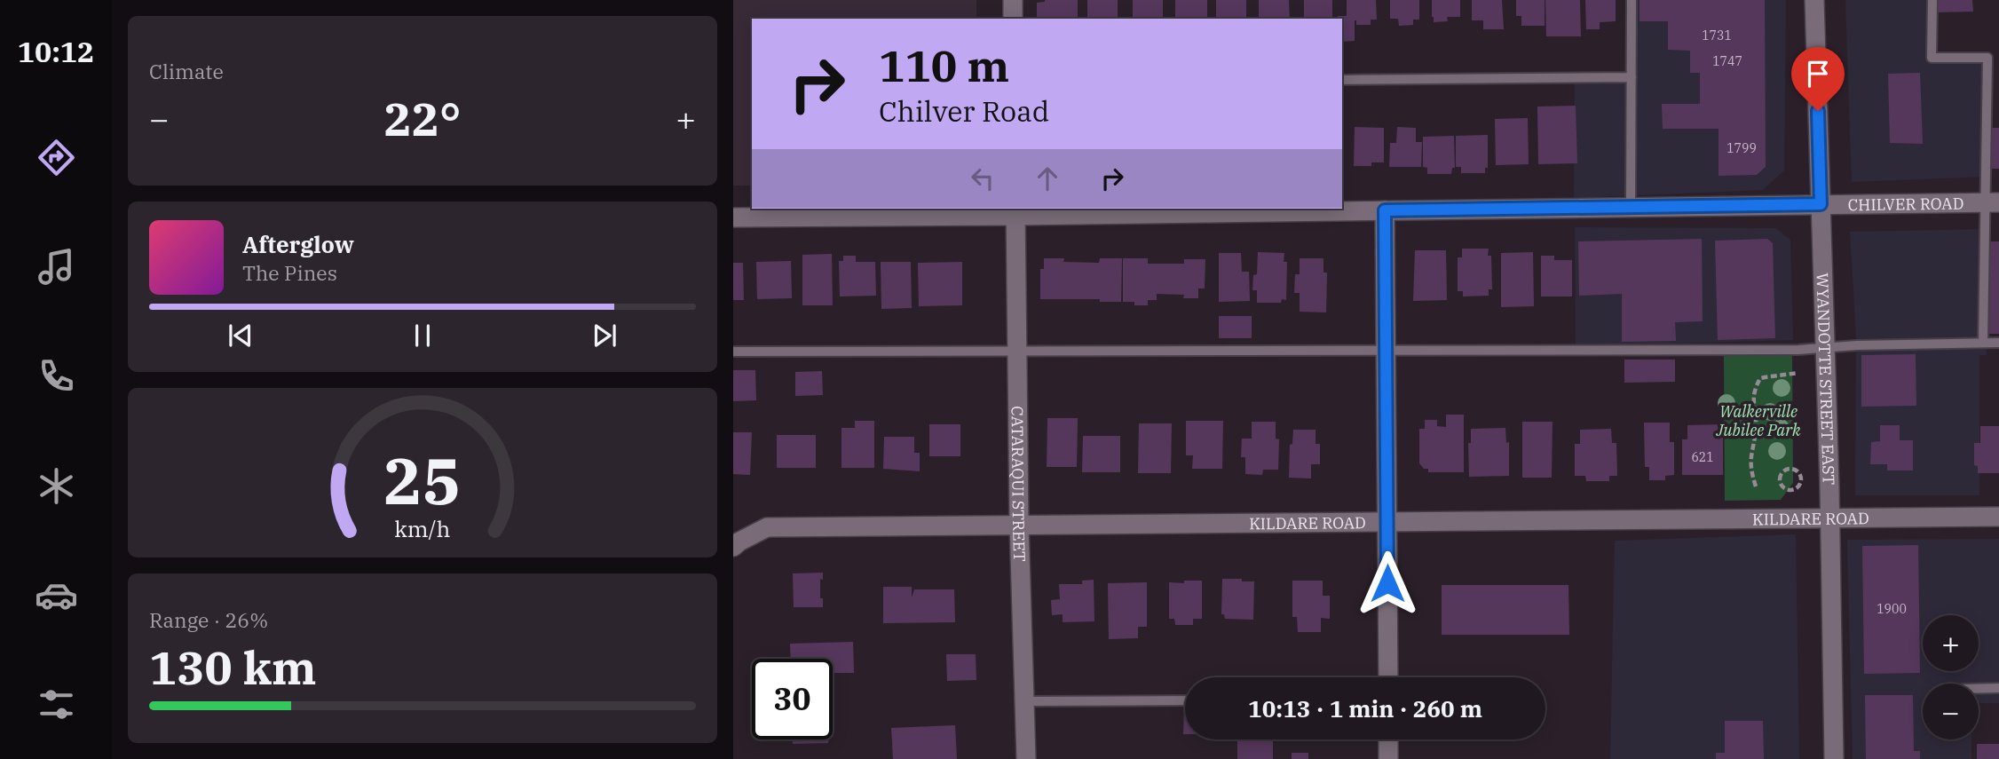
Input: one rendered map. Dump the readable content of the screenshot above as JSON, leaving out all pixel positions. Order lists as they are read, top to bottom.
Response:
{
  "streets": {
    "street": [
      "CHILVER ROAD",
      "WYANDOTTE STREET EAST",
      "CATARAQUI STREET",
      "KILDARE ROAD"
    ]
  },
  "crossings": [
    ["CHILVER ROAD", "WYANDOTTE STREET EAST"],
    ["CHILVER ROAD", "CATARAQUI STREET"],
    ["WYANDOTTE STREET EAST", "KILDARE ROAD"],
    ["CATARAQUI STREET", "KILDARE ROAD"]
  ],
  "parks": ["Walkerville Jubilee Park"],
  "house_numbers": [
    "1731",
    "1747",
    "1799",
    "621",
    "1900"
  ],
  "page": {
    "tabs": "10:12",
    "tile": [
      "Climate",
      ["Range · 26%", "130 km"]
    ],
    "turn": ["110 m", "Chilver Road"],
    "heat": ["−", "22°", "+"],
    "song": ["Afterglow", "The Pines"],
    "map_buttons": ["+", "−"],
    "limit": "30",
    "trip": "10:13 · 1 min · 260 m",
    "gauge": ["25", "km/h"]
  }
}
